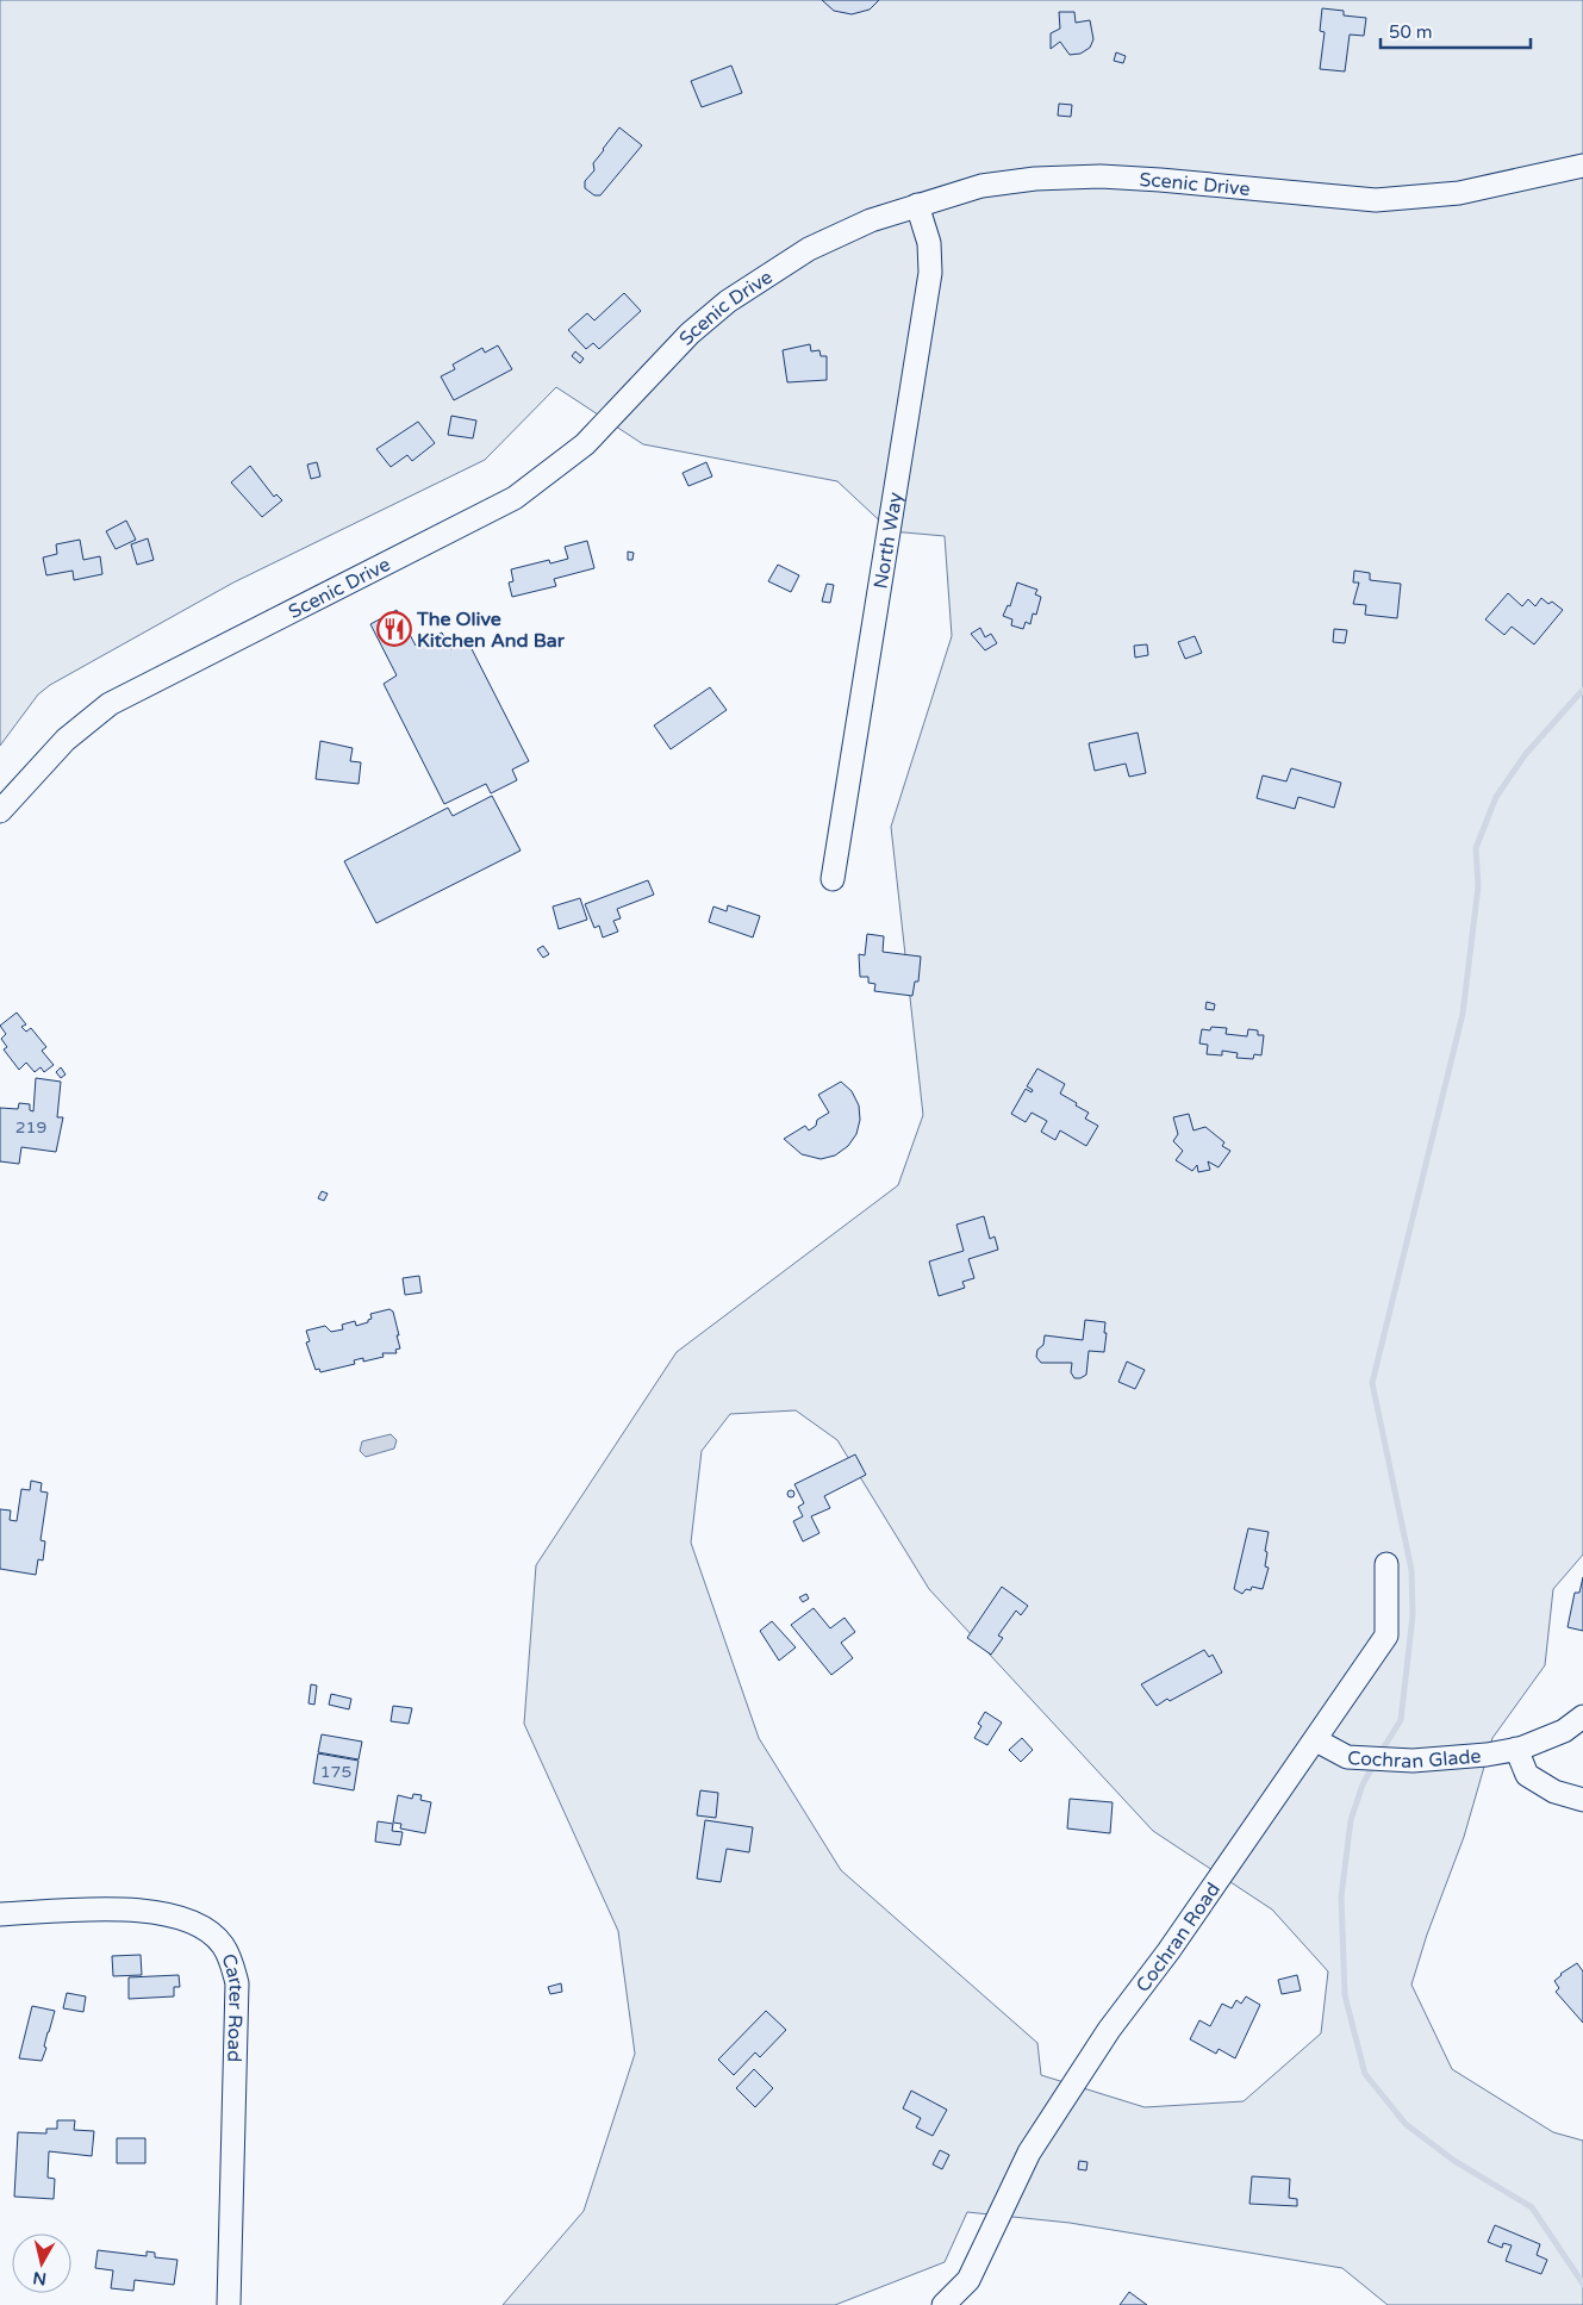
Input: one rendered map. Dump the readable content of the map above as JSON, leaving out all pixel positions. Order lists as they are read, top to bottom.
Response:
{
  "streets": {
    "street": [
      "Scenic Drive",
      "North Way",
      "Cochran Glade",
      "Cochran Road",
      "Carter Road"
    ]
  },
  "crossings": [
    ["Scenic Drive", "North Way"],
    ["Cochran Glade", "Cochran Road"]
  ],
  "places": {
    "restaurant": ["The Olive Kitchen And Bar"]
  },
  "house_numbers": ["219", "175"],
  "scale_bar": "50 m",
  "north": "bottom"
}
